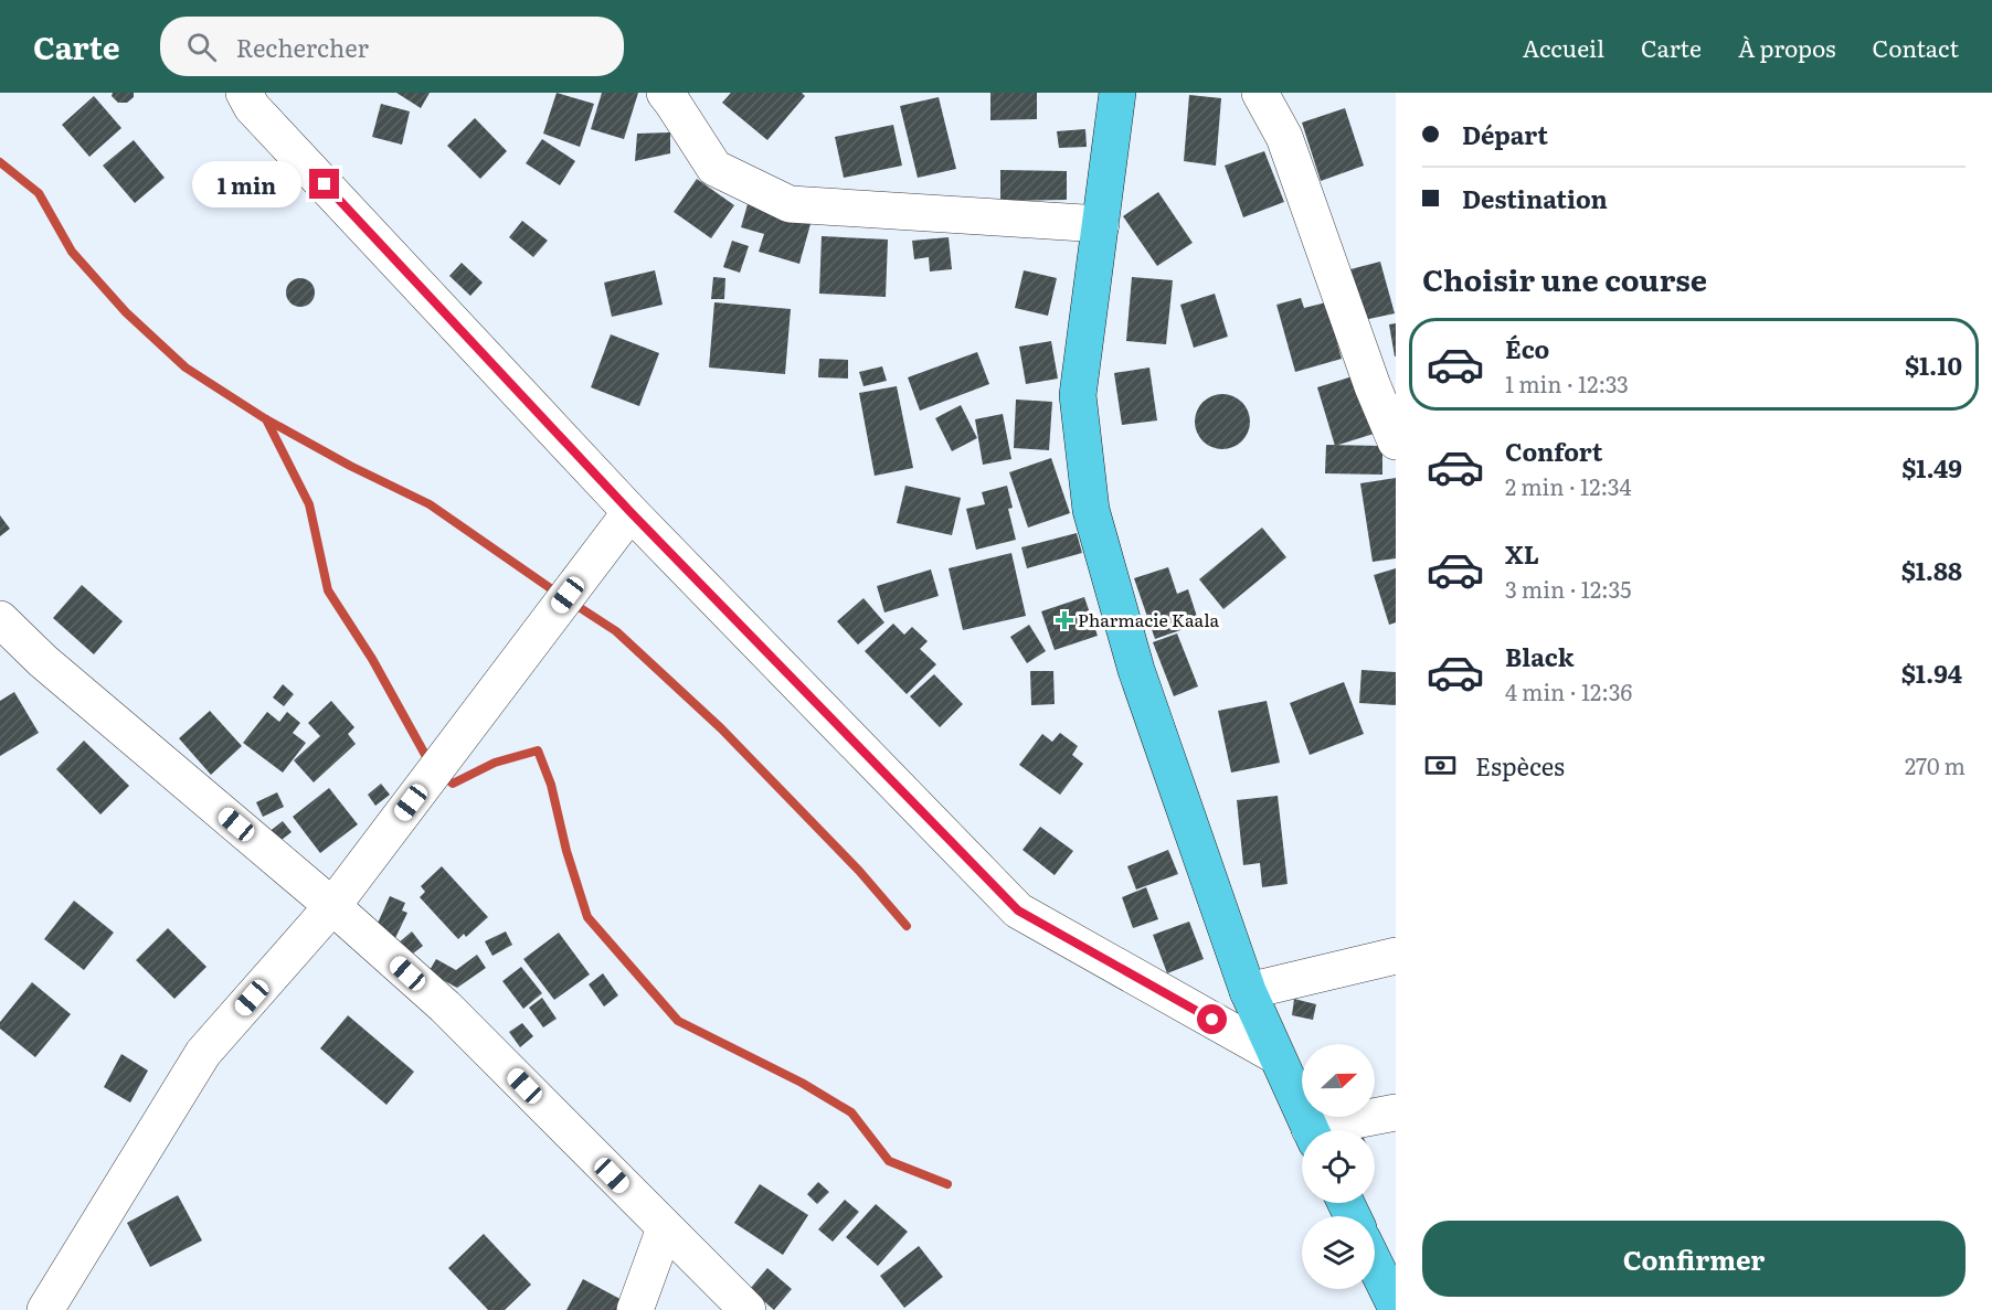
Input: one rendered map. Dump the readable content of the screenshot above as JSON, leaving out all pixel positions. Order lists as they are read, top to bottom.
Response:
{
  "places": {
    "health": ["Pharmacie Kaala"]
  },
  "north": "right",
  "page": {
    "header": "Carte",
    "search": "Rechercher",
    "nav": [
      "Accueil",
      "Carte",
      "À propos",
      "Contact"
    ],
    "banner": ["Départ", "Destination"],
    "bubble": "1 min",
    "heading": "Choisir une course",
    "list": [
      {
        "name": "Éco",
        "note": "1 min · 12:33",
        "value": "$1.10"
      },
      {
        "name": "Confort",
        "note": "2 min · 12:34",
        "value": "$1.49"
      },
      {
        "name": "XL",
        "note": "3 min · 12:35",
        "value": "$1.88"
      },
      {
        "name": "Black",
        "note": "4 min · 12:36",
        "value": "$1.94"
      }
    ],
    "pay": ["Espèces", "270 m"],
    "buttons": "Confirmer"
  }
}
